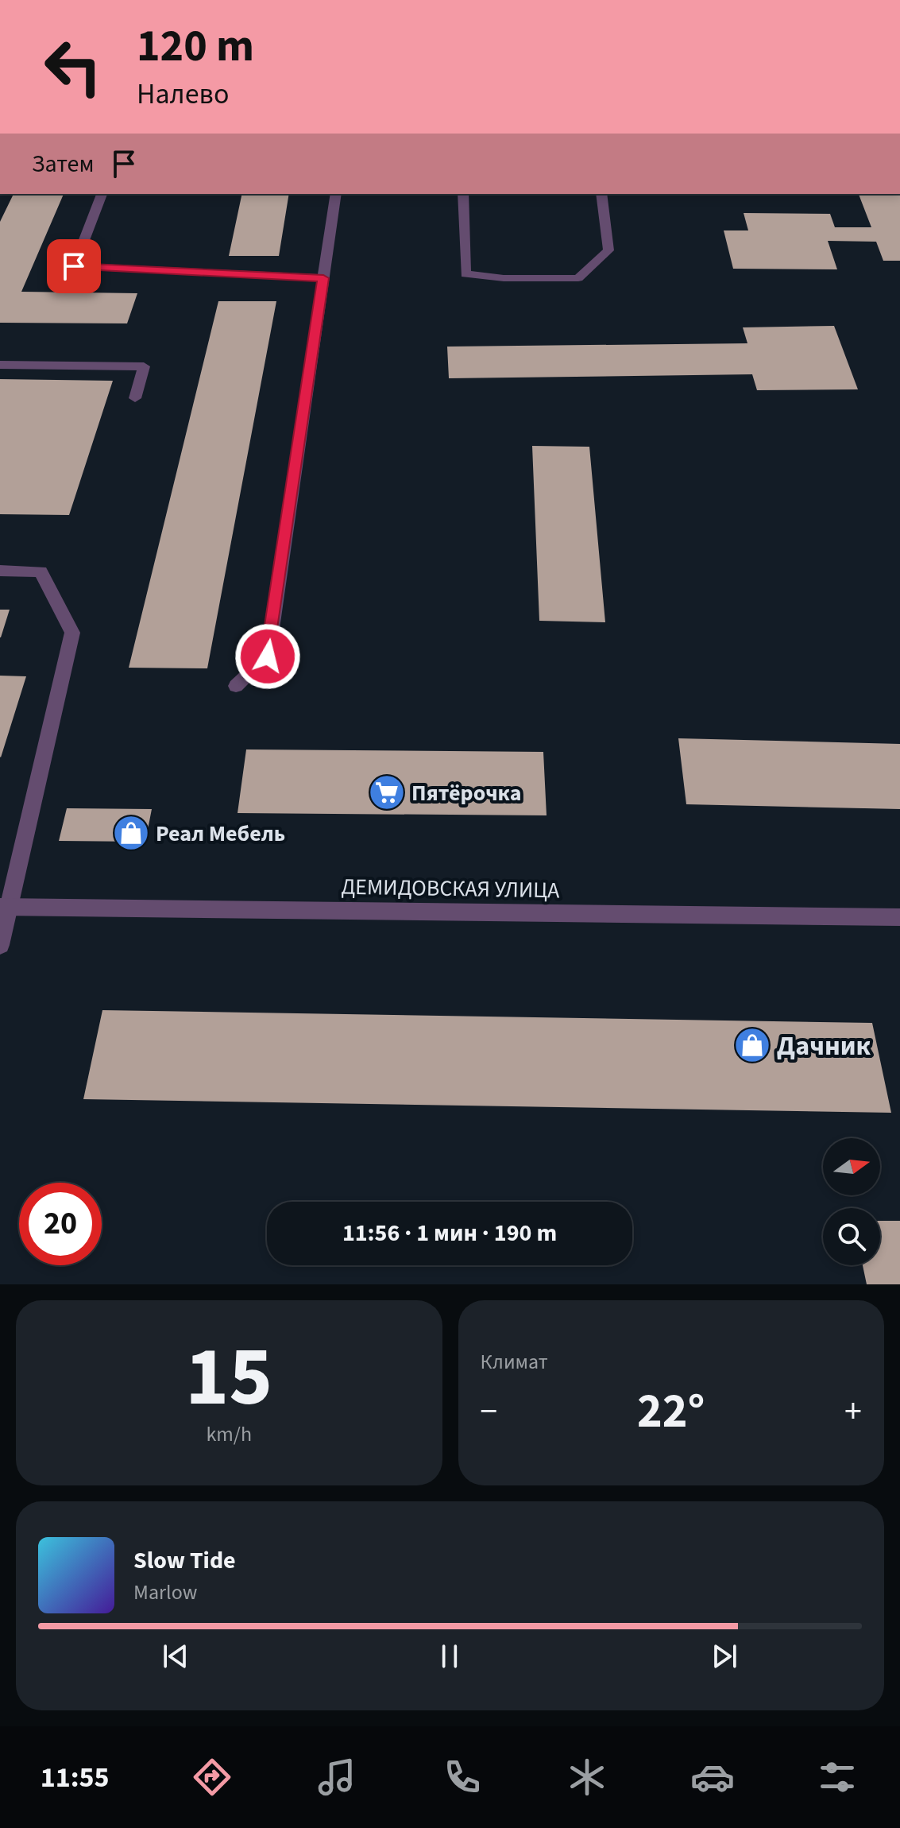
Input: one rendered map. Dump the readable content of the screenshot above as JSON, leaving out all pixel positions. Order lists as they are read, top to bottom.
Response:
{
  "streets": {
    "street": ["ДЕМИДОВСКАЯ УЛИЦА"]
  },
  "places": {
    "supermarket": ["Пятёрочка"],
    "shop": ["Реал Мебель", "Дачник"]
  },
  "north": "right",
  "page": {
    "turn": ["120 m", "Налево"],
    "then": "Затем",
    "limit": "20",
    "trip": "11:56 · 1 мин · 190 m",
    "tile": [
      ["15", "km/h"],
      "Климат"
    ],
    "heat": ["−", "22°", "+"],
    "song": ["Slow Tide", "Marlow"],
    "tabs": "11:55"
  }
}
